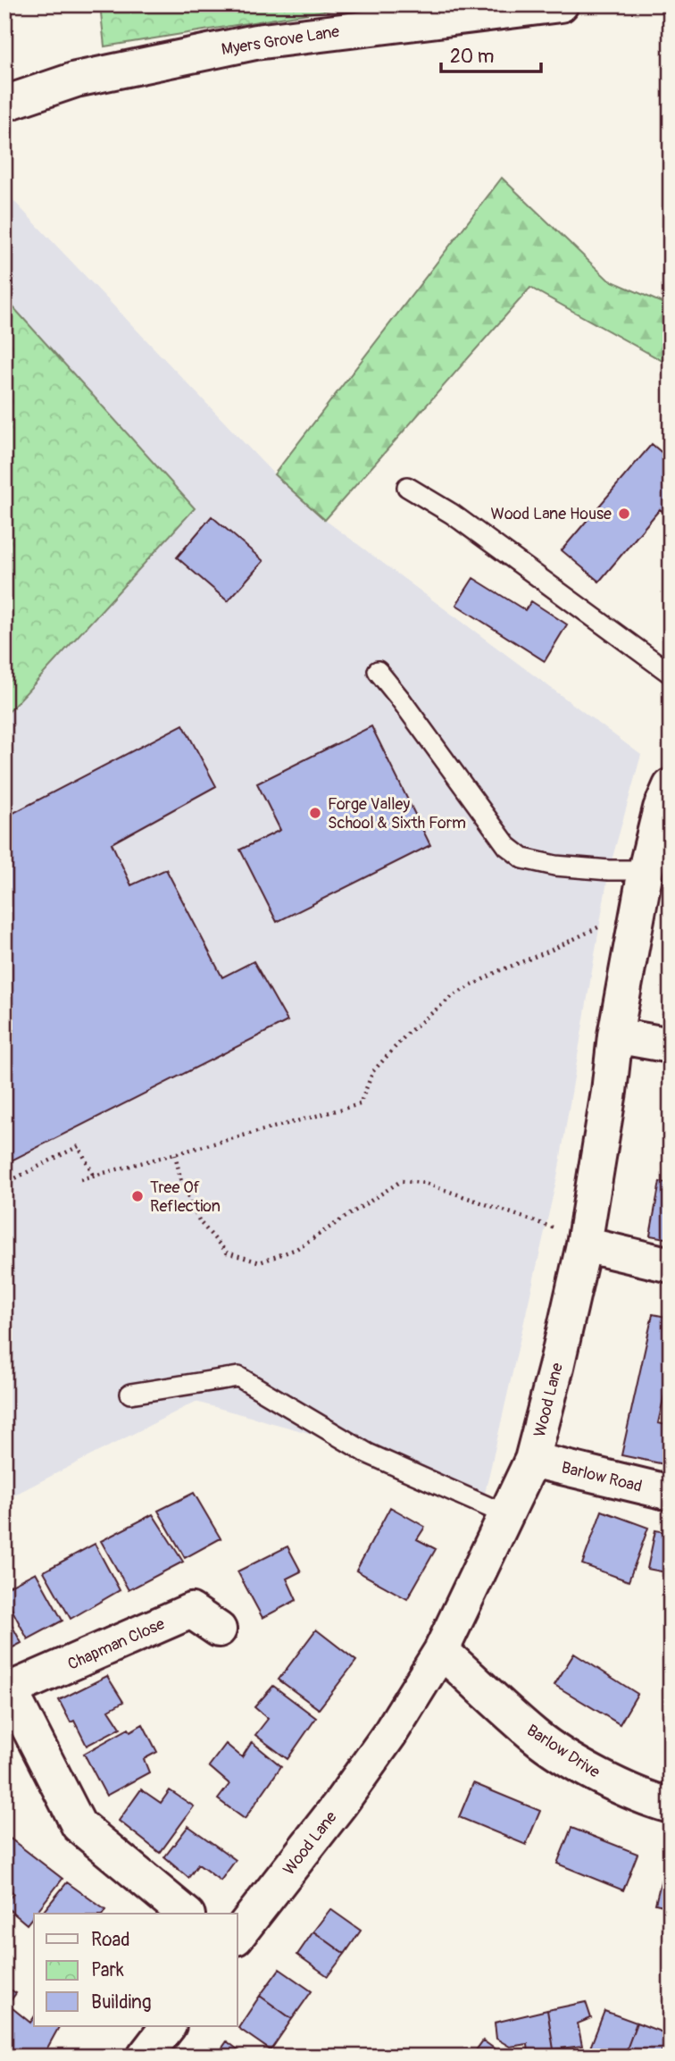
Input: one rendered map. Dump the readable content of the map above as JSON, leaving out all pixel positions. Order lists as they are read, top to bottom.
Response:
{
  "streets": {
    "street": [
      "Myers Grove Lane",
      "Wood Lane",
      "Barlow Road",
      "Chapman Close",
      "Barlow Drive"
    ]
  },
  "crossings": [
    ["Wood Lane", "Barlow Road"],
    ["Wood Lane", "Barlow Drive"]
  ],
  "places": ["Wood Lane House", "Forge Valley School & Sixth Form", "Tree Of Reflection"],
  "legend": ["Road", "Park", "Building"],
  "scale_bar": "20 m"
}
